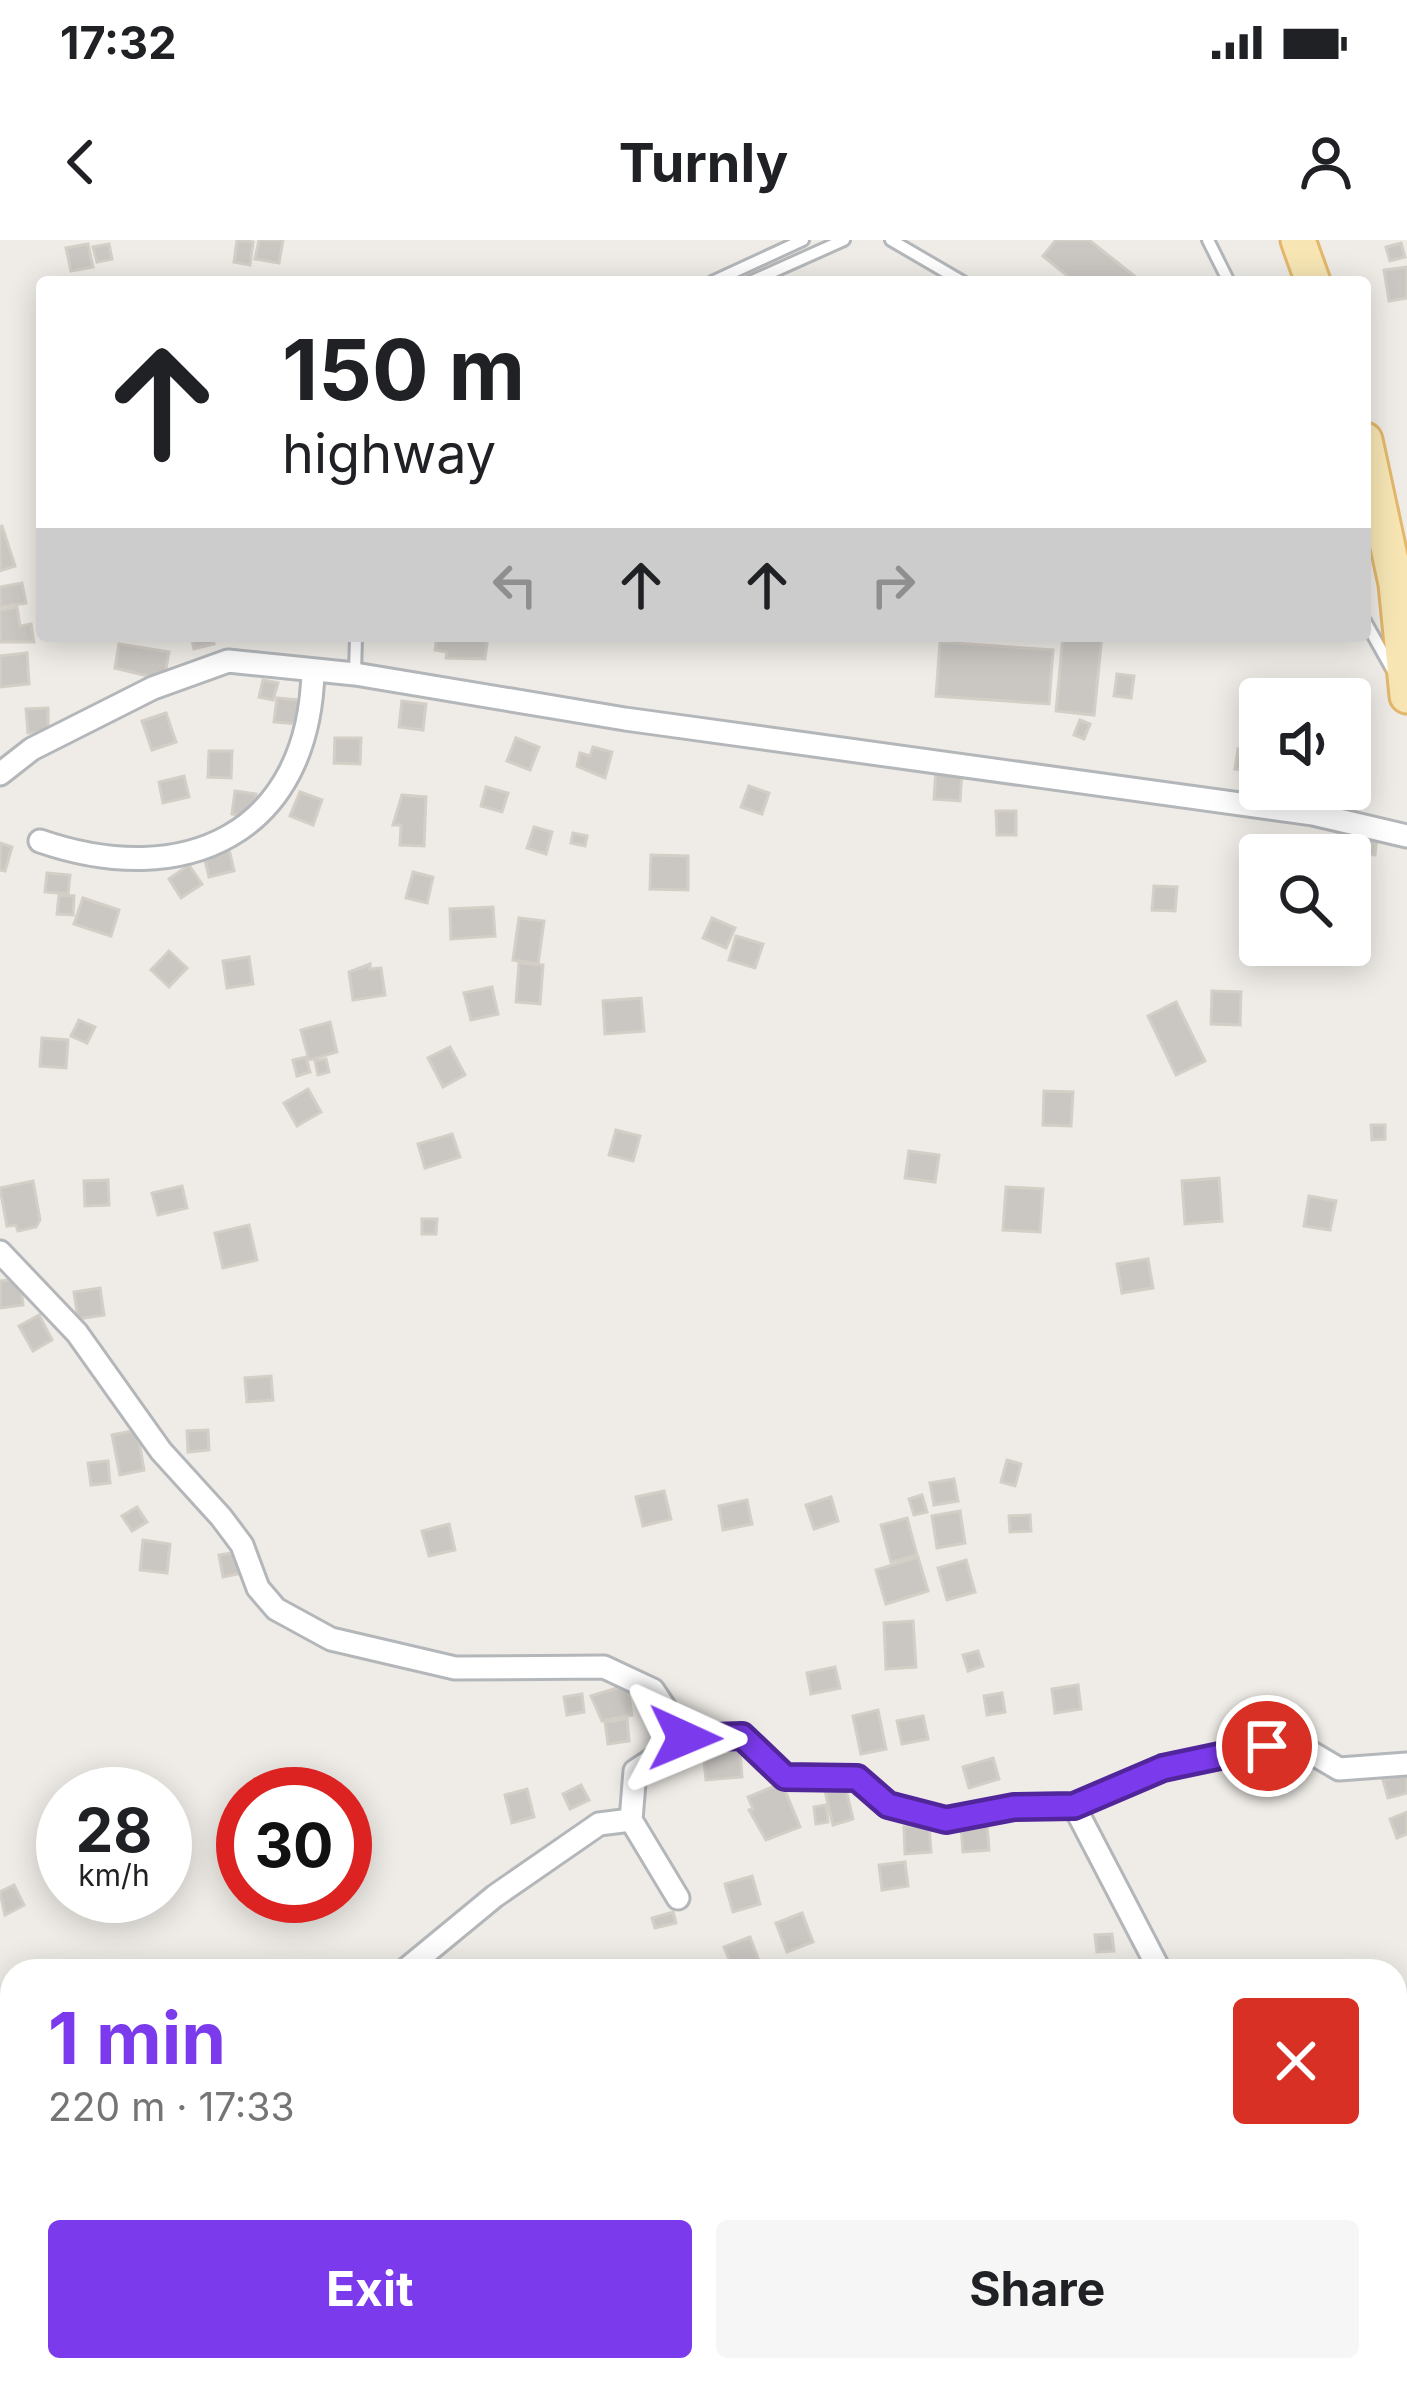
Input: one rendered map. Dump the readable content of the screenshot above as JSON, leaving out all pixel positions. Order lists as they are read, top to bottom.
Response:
{
  "page": {
    "status": "17:32",
    "header": "Turnly",
    "turn": ["150 m", "highway"],
    "speed": "28 km/h",
    "limit": "30",
    "heading": ["1 min", "220 m · 17:33"],
    "buttons": ["Exit", "Share"]
  }
}
